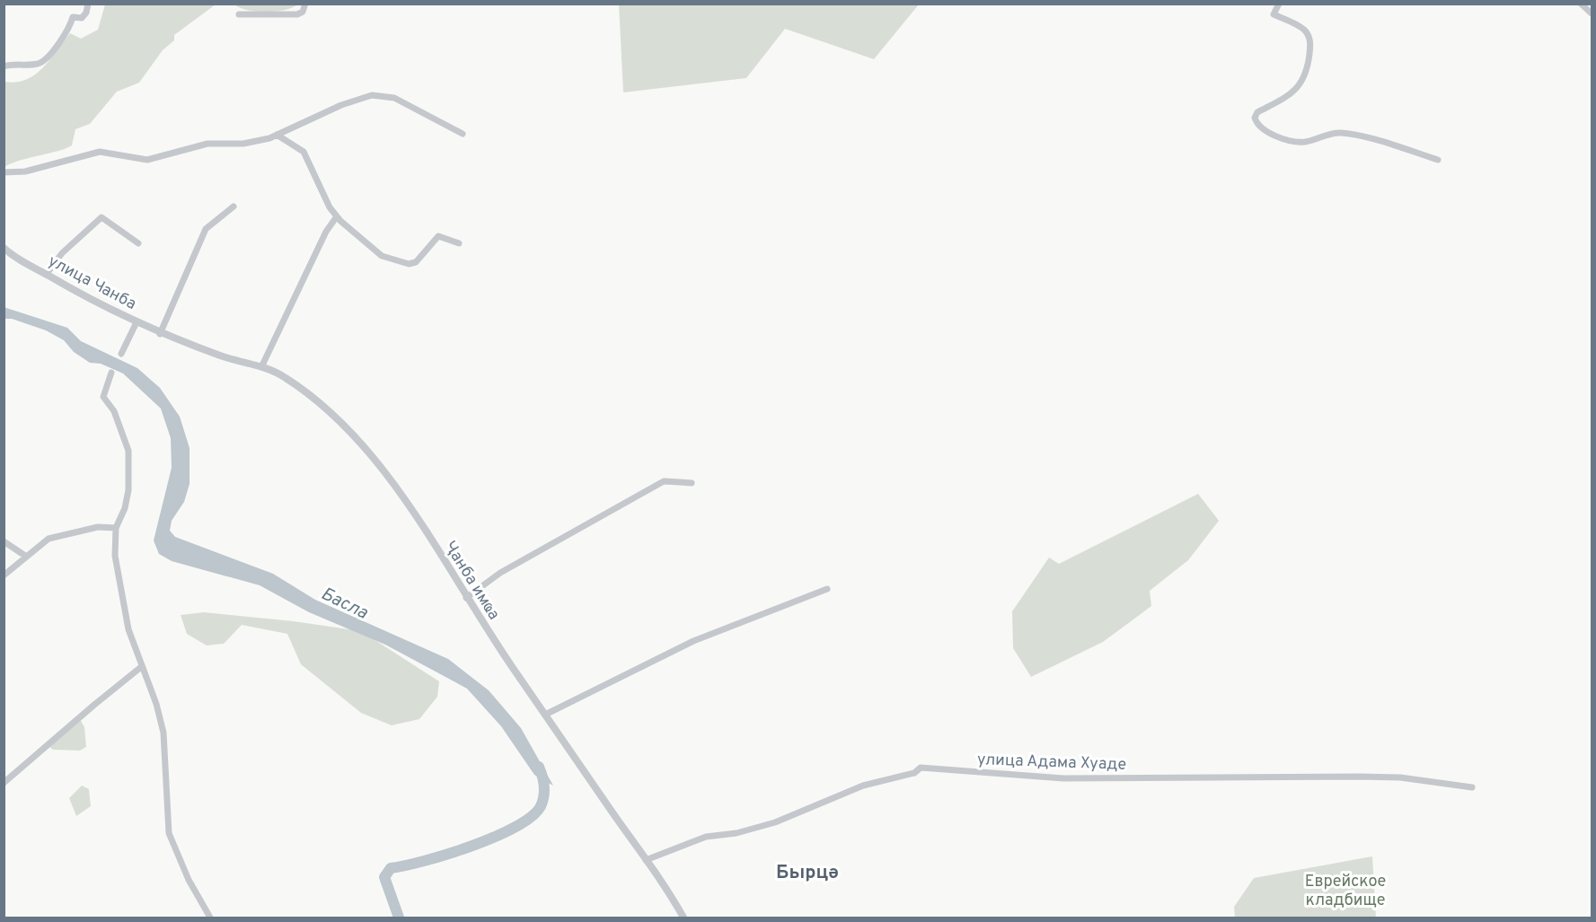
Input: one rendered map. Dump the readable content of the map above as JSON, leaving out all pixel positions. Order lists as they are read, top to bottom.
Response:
{
  "streets": {
    "street": ["улица Чанба", "Ҷанба имҩа", "улица Адама Хуаде"]
  },
  "crossings": [
    ["улица Чанба", "Ҷанба имҩа"],
    ["Ҷанба имҩа", "улица Адама Хуаде"]
  ],
  "districts": ["Бырцә"],
  "water": ["Басла"],
  "parks": ["Еврейское кладбище"]
}
